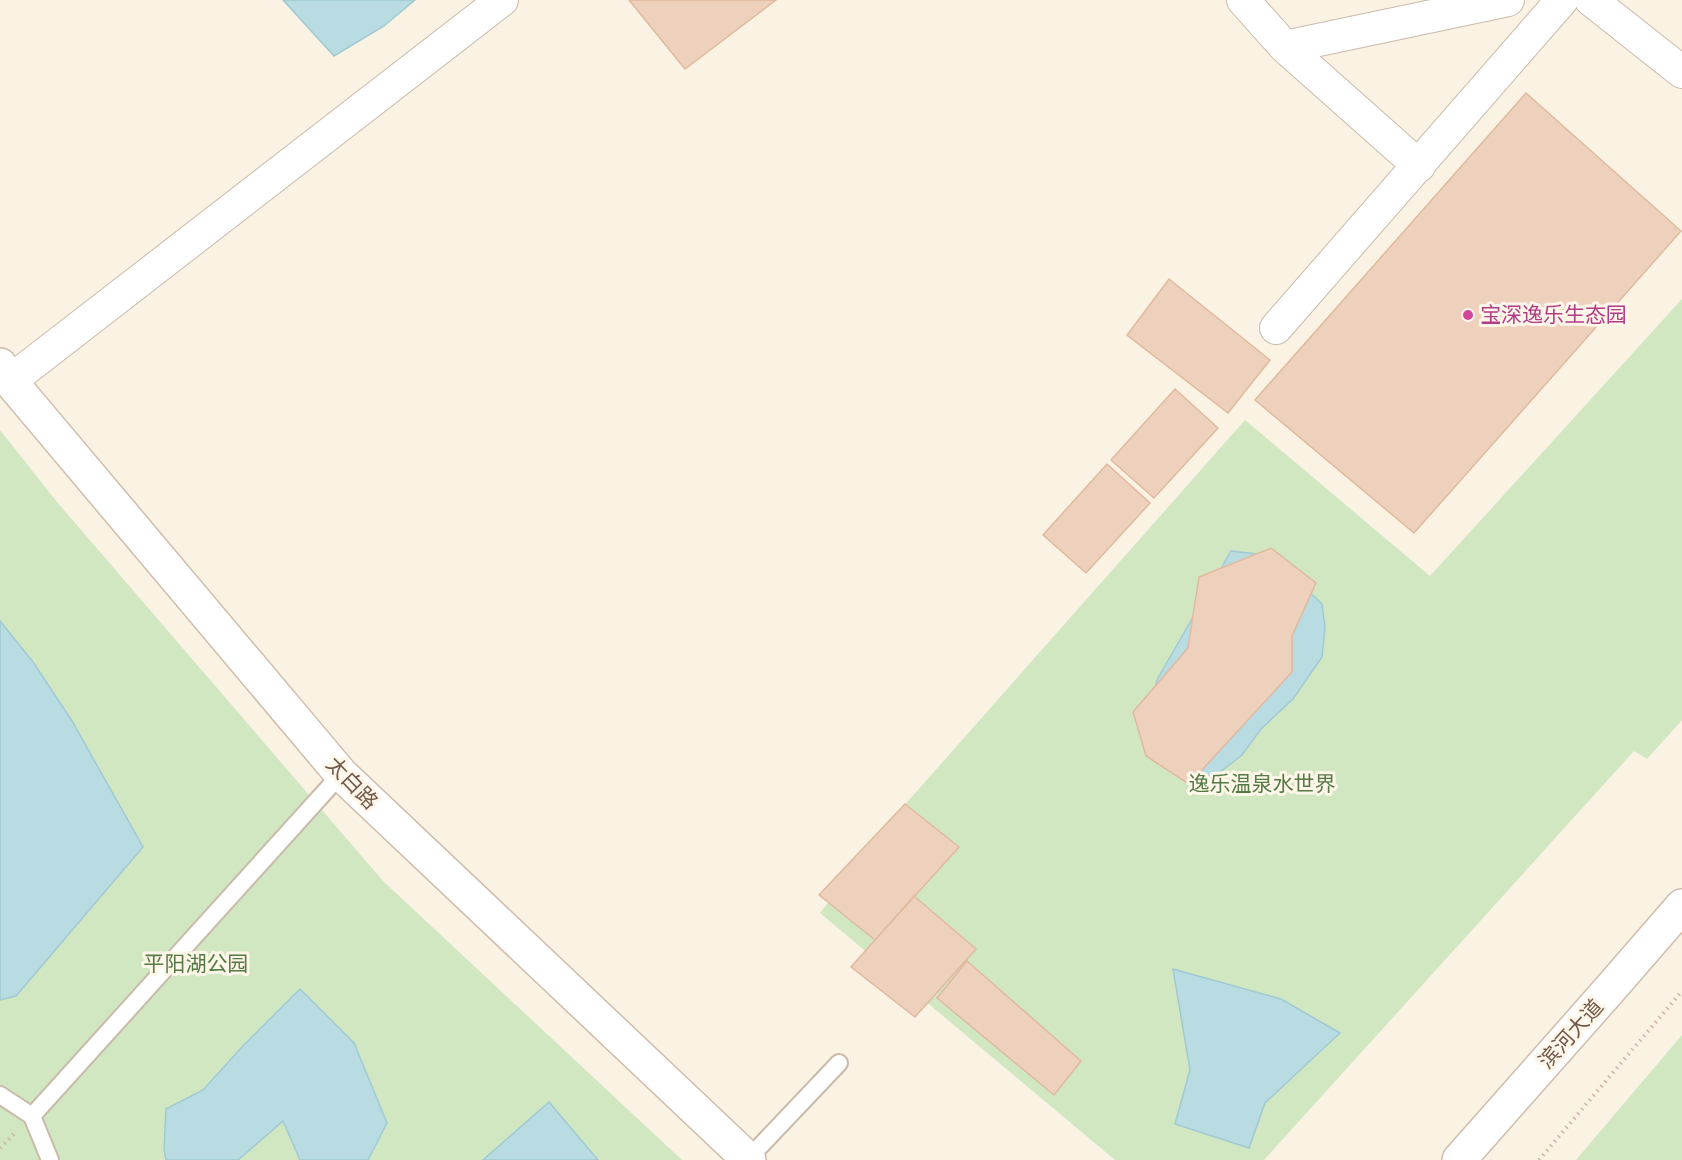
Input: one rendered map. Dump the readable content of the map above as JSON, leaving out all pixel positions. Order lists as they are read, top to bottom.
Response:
{
  "streets": {
    "main road": ["太白路", "滨河大道"]
  },
  "parks": ["逸乐温泉水世界", "平阳湖公园"],
  "places": ["宝深逸乐生态园"]
}
